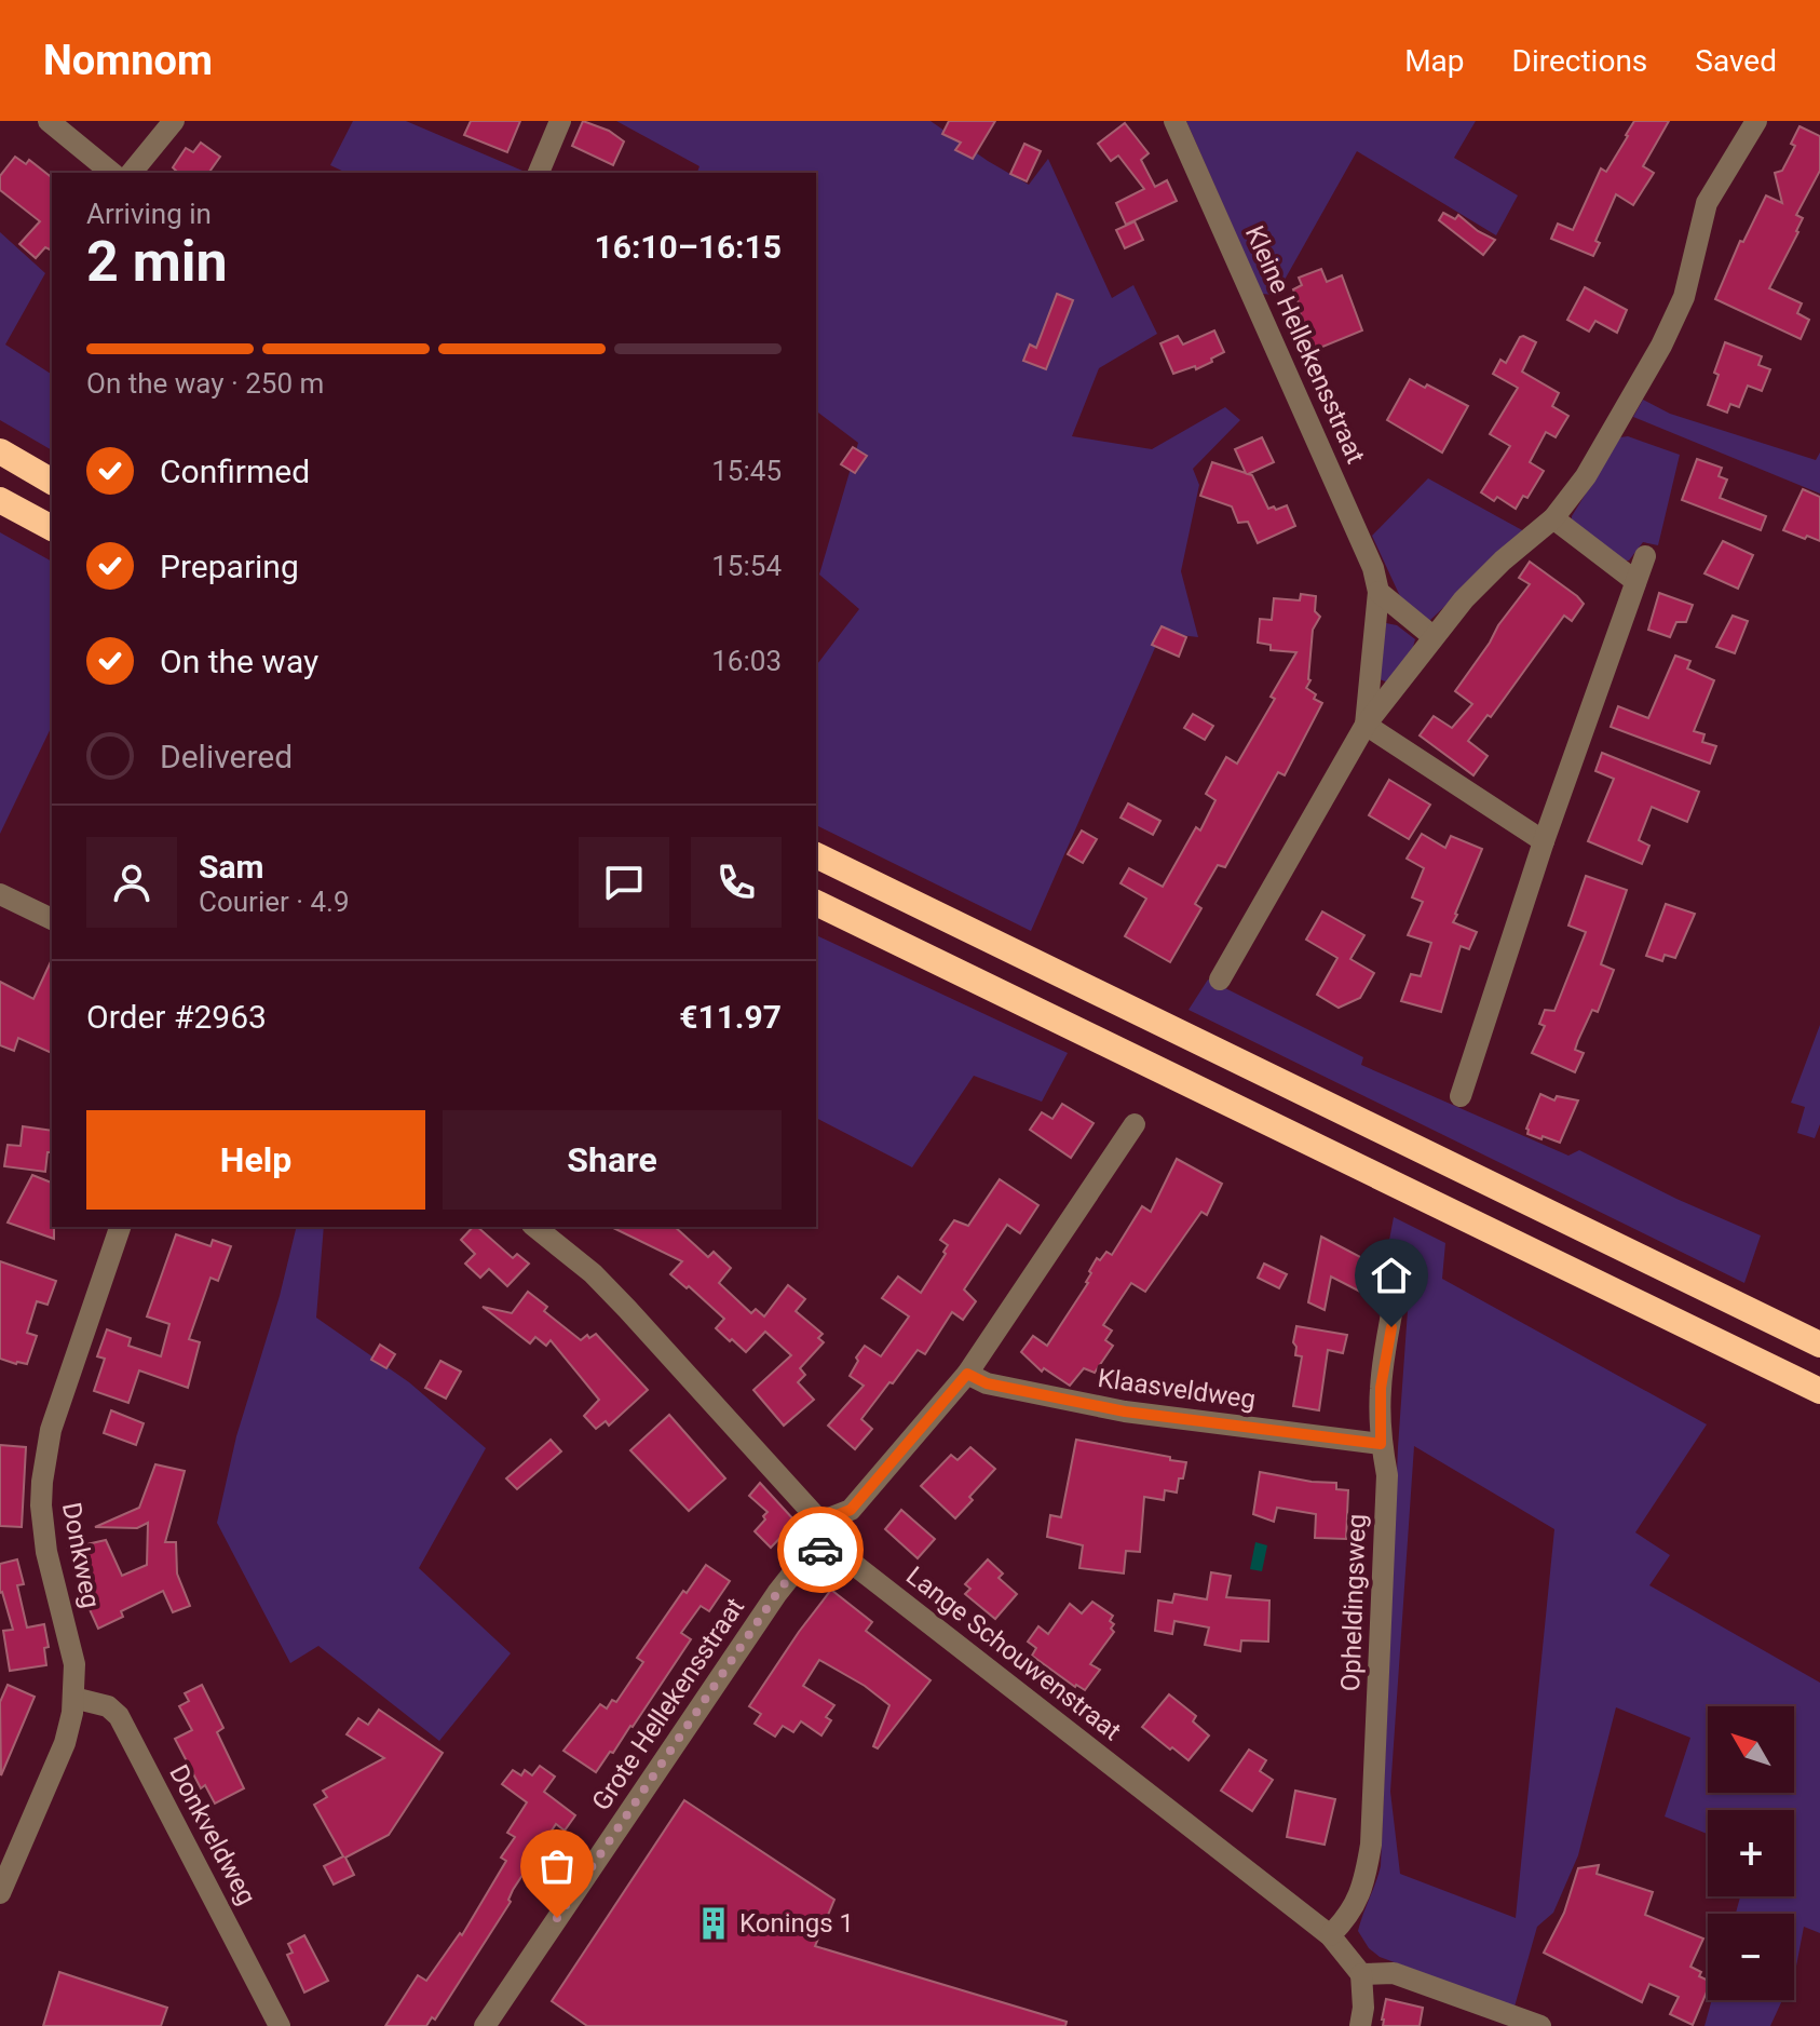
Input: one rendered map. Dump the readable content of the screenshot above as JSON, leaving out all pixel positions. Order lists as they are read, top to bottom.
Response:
{
  "streets": {
    "street": [
      "Kleine Hellekensstraat",
      "Klaasveldweg",
      "Donkweg",
      "Opheldingsweg",
      "Lange Schouwenstraat",
      "Grote Hellekensstraat",
      "Donkveldweg"
    ]
  },
  "crossings": [
    ["Klaasveldweg", "Opheldingsweg"],
    ["Donkweg", "Donkveldweg"],
    ["Opheldingsweg", "Lange Schouwenstraat"],
    ["Lange Schouwenstraat", "Grote Hellekensstraat"]
  ],
  "places": {
    "building": ["Konings 1"]
  },
  "north": "top left",
  "page": {
    "header": "Nomnom",
    "nav": ["Map", "Directions", "Saved"],
    "heading": ["2 min", "Arriving in", "16:10–16:15"],
    "panel": [
      "Sam",
      "Courier · 4.9",
      "Order #2963",
      "€11.97"
    ],
    "bar": "On the way · 250 m",
    "list": [
      ["Confirmed", "15:45"],
      ["Preparing", "15:54"],
      ["On the way", "16:03"],
      "Delivered"
    ],
    "buttons": ["Help", "Share"],
    "map_buttons": ["+", "−"]
  }
}
